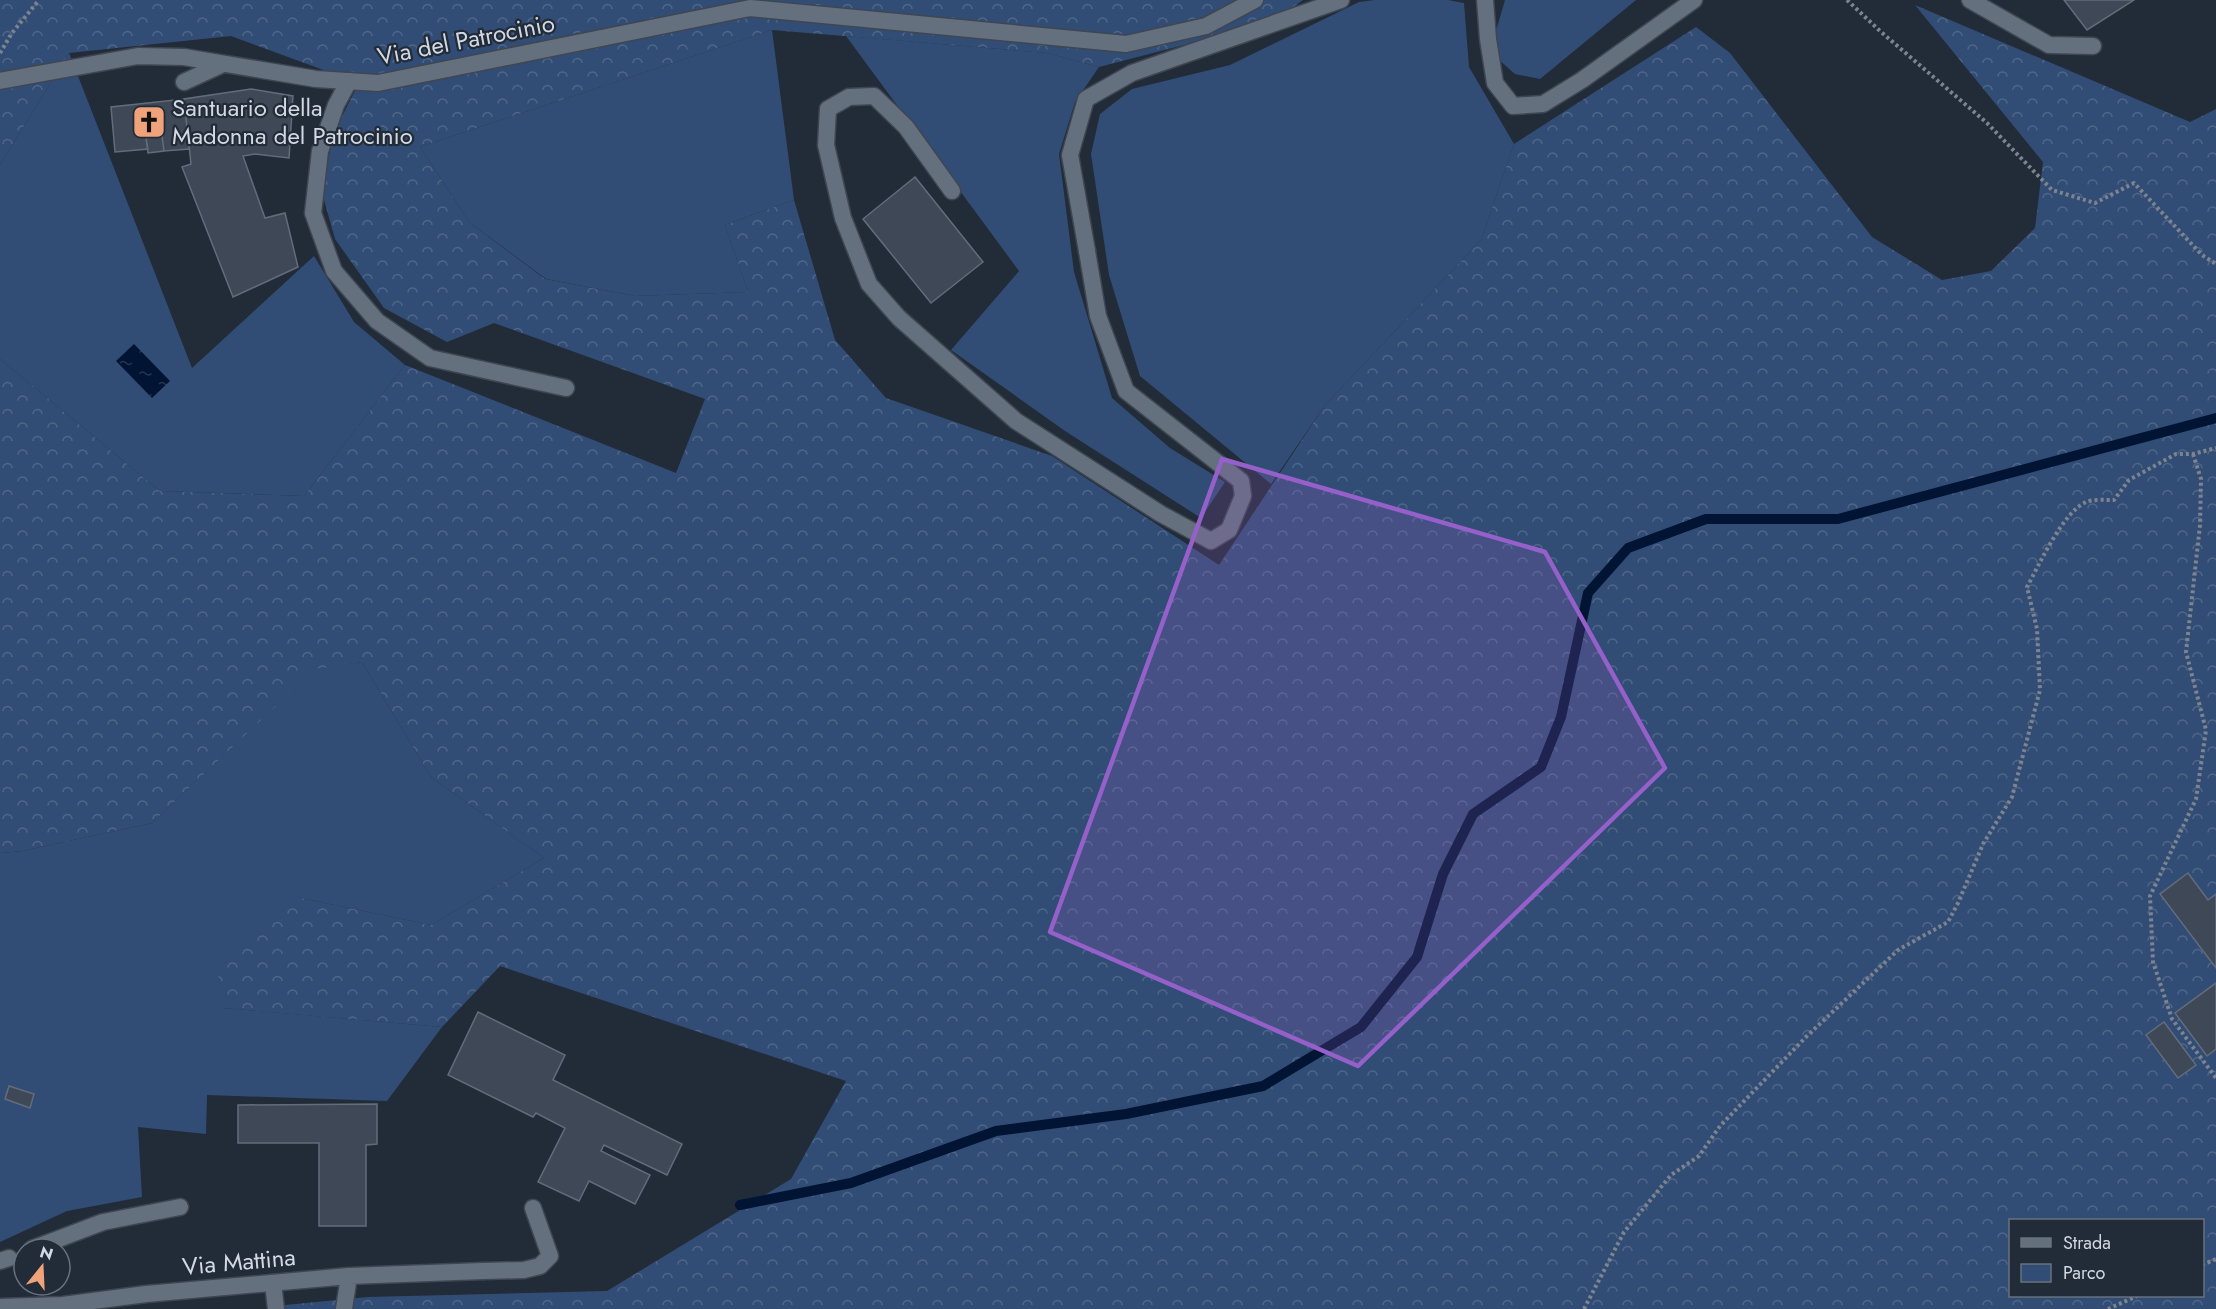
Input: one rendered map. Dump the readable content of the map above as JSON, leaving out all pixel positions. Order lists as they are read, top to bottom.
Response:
{
  "streets": {
    "street": ["Via del Patrocinio", "Via Mattina"]
  },
  "places": {
    "church": ["Santuario della Madonna del Patrocinio"]
  },
  "legend": ["Strada", "Parco"],
  "north": "top"
}
